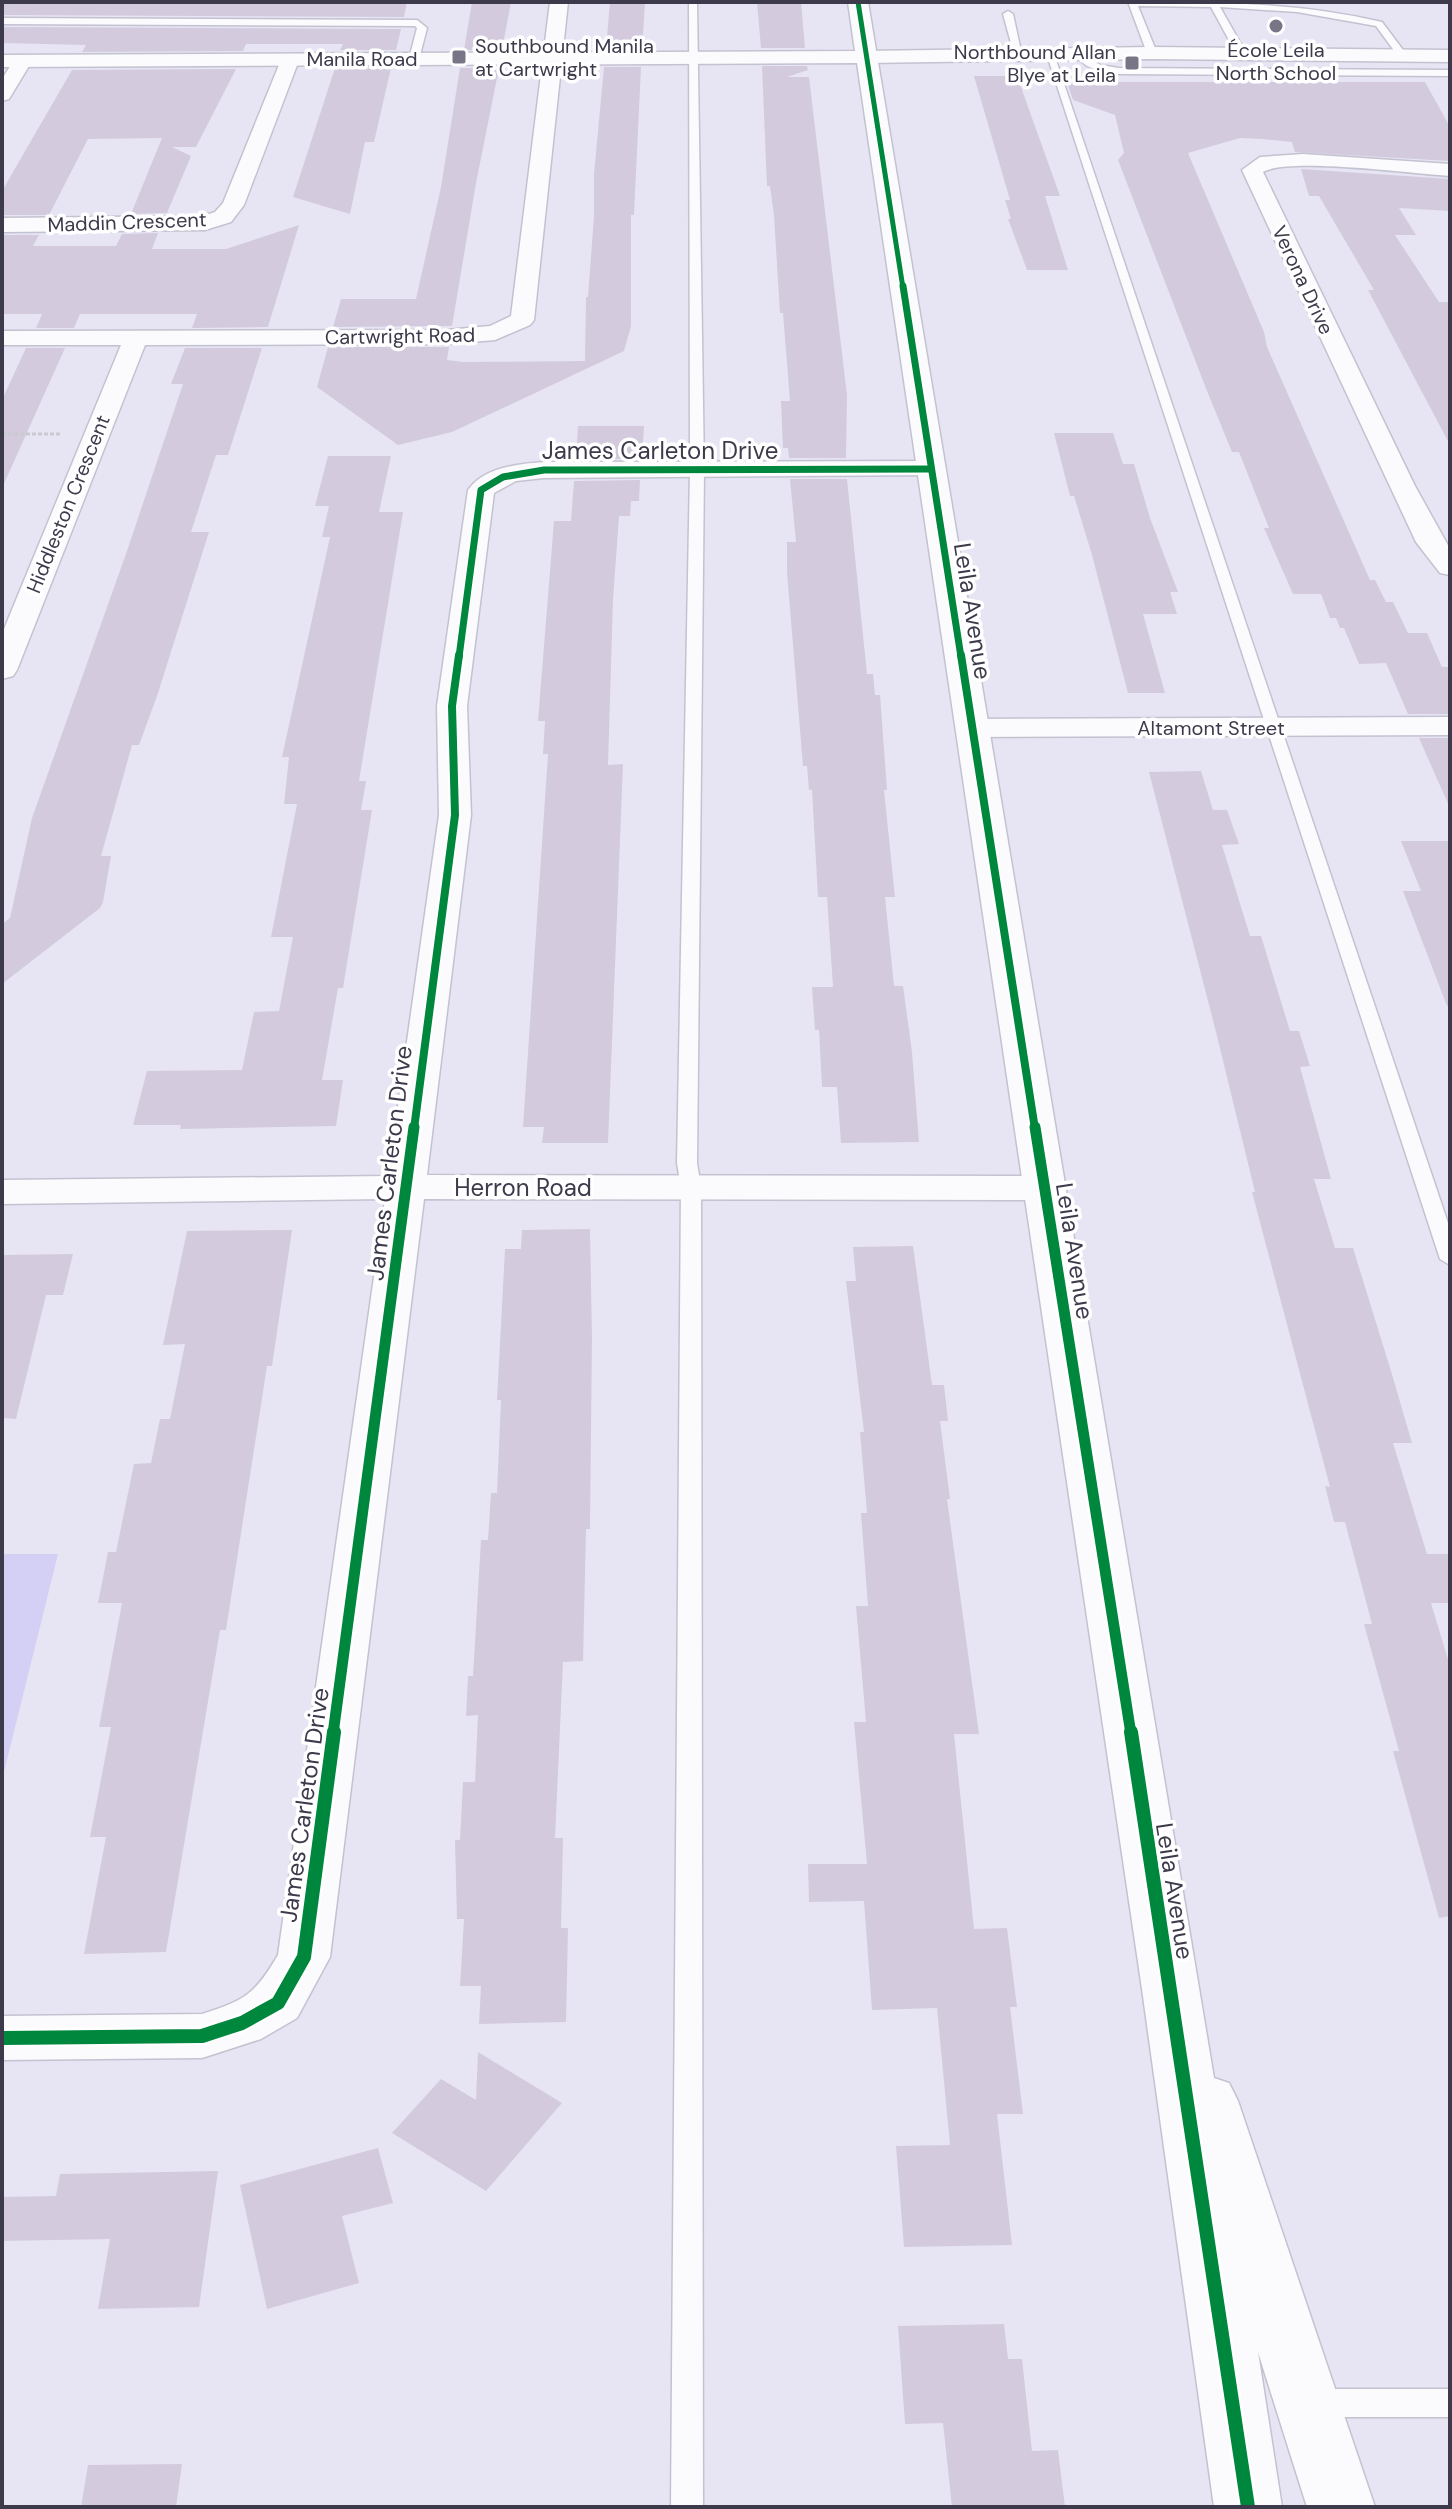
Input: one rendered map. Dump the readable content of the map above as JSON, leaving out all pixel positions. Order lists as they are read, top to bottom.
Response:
{
  "streets": {
    "street": [
      "Manila Road",
      "Maddin Crescent",
      "Verona Drive",
      "Cartwright Road",
      "James Carleton Drive",
      "Hiddleston Crescent",
      "Leila Avenue",
      "Altamont Street",
      "Herron Road"
    ]
  },
  "crossings": [
    ["Manila Road", "Maddin Crescent"],
    ["Manila Road", "Cartwright Road"],
    ["Manila Road", "Leila Avenue"],
    ["Cartwright Road", "Hiddleston Crescent"],
    ["James Carleton Drive", "Leila Avenue"],
    ["James Carleton Drive", "Herron Road"],
    ["Leila Avenue", "Altamont Street"],
    ["Leila Avenue", "Herron Road"]
  ],
  "places": {
    "other": ["École Leila North School"],
    "transit": ["Southbound Manila at Cartwright", "Northbound Allan Blye at Leila"]
  }
}
